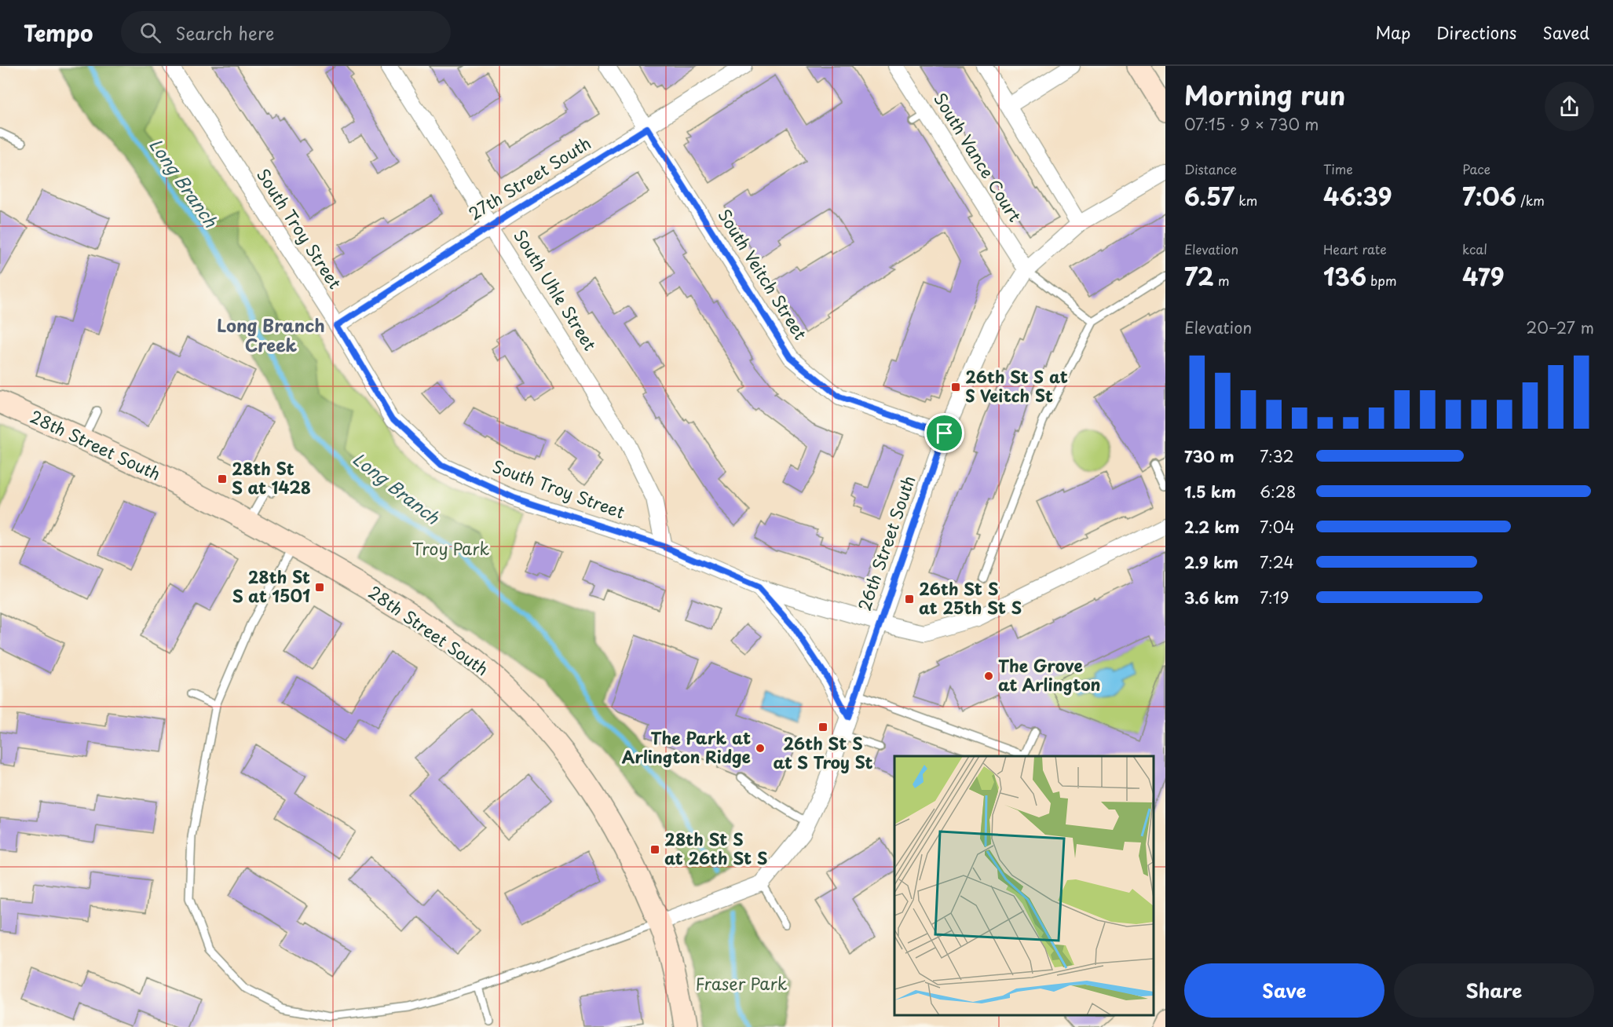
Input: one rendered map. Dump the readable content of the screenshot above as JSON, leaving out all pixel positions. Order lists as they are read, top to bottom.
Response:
{
  "streets": {
    "street": [
      "South Vance Court",
      "27th Street South",
      "South Troy Street",
      "South Veitch Street",
      "South Uhle Street",
      "28th Street South",
      "26th Street South"
    ]
  },
  "crossings": [
    ["South Vance Court", "26th Street South"],
    ["27th Street South", "South Troy Street"],
    ["27th Street South", "South Veitch Street"],
    ["27th Street South", "South Uhle Street"],
    ["South Troy Street", "South Uhle Street"],
    ["South Troy Street", "26th Street South"],
    ["South Veitch Street", "26th Street South"]
  ],
  "districts": ["Long Branch Creek"],
  "water": ["Long Branch"],
  "parks": ["Troy Park", "Fraser Park"],
  "places": {
    "transit": [
      "26th St S at S Veitch St",
      "28th St S at 1428",
      "28th St S at 1501",
      "26th St S at 25th St S",
      "26th St S at S Troy St",
      "28th St S at 26th St S"
    ],
    "other": ["The Grove at Arlington", "The Park at Arlington Ridge"]
  },
  "page": {
    "header": "Tempo",
    "search": "Search here",
    "nav": ["Map", "Directions", "Saved"],
    "heading": ["Morning run", "07:15 · 9 × 730 m"],
    "stats": [
      ["Distance", "6.57 km"],
      ["Time", "46:39"],
      ["Pace", "7:06 /km"],
      ["Elevation", "72 m"],
      ["Heart rate", "136 bpm"],
      ["kcal", "479"]
    ],
    "chart": ["Elevation", "20–27 m"],
    "list": [
      {
        "name": "730 m",
        "note": "7:32"
      },
      {
        "name": "1.5 km",
        "note": "6:28"
      },
      {
        "name": "2.2 km",
        "note": "7:04"
      },
      {
        "name": "2.9 km",
        "note": "7:24"
      },
      {
        "name": "3.6 km",
        "note": "7:19"
      }
    ],
    "buttons": ["Save", "Share"]
  }
}
